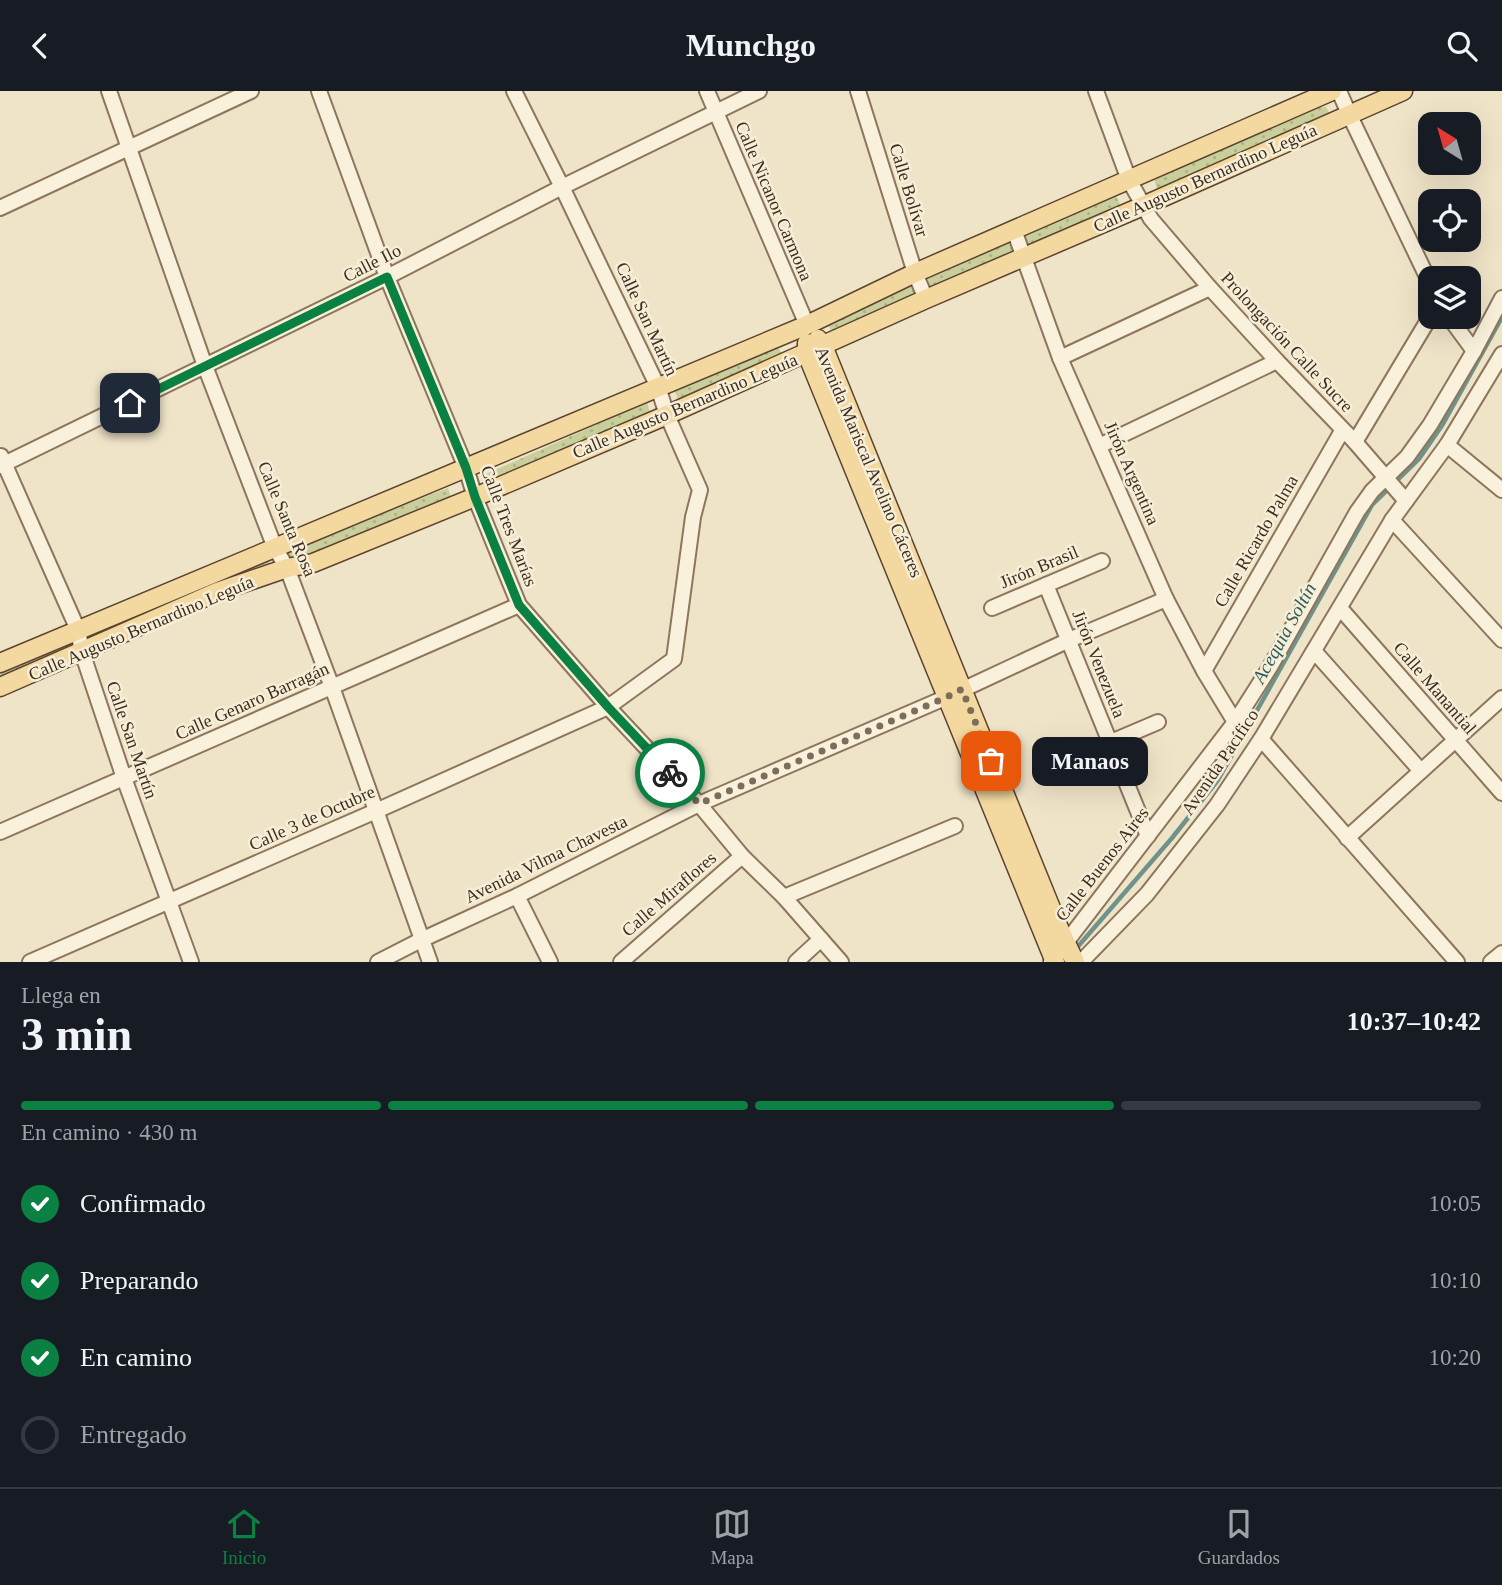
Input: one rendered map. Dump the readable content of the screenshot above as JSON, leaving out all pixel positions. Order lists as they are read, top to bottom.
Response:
{
  "streets": {
    "main road": ["Calle Augusto Bernardino Leguía", "Avenida Mariscal Avelino Cáceres"],
    "street": [
      "Calle Bolívar",
      "Calle Nicanor Carmona",
      "Calle Ilo",
      "Calle San Martín",
      "Prolongación Calle Sucre",
      "Jirón Argentina",
      "Calle Santa Rosa",
      "Calle Tres Marías",
      "Calle Ricardo Palma",
      "Jirón Brasil",
      "Jirón Venezuela",
      "Calle Manantial",
      "Calle Genaro Barragán",
      "Avenida Pacífico",
      "Calle 3 de Octubre",
      "Avenida Vilma Chavesta",
      "Calle Buenos Aires",
      "Calle Miraflores"
    ]
  },
  "crossings": [
    ["Calle Augusto Bernardino Leguía", "Calle Bolívar"],
    ["Calle Augusto Bernardino Leguía", "Calle Nicanor Carmona"],
    ["Calle Augusto Bernardino Leguía", "Calle San Martín"],
    ["Calle Augusto Bernardino Leguía", "Prolongación Calle Sucre"],
    ["Calle Augusto Bernardino Leguía", "Avenida Mariscal Avelino Cáceres"],
    ["Calle Augusto Bernardino Leguía", "Jirón Argentina"],
    ["Calle Augusto Bernardino Leguía", "Calle Santa Rosa"],
    ["Calle Augusto Bernardino Leguía", "Calle Tres Marías"],
    ["Calle Nicanor Carmona", "Calle Ilo"],
    ["Calle Nicanor Carmona", "Avenida Mariscal Avelino Cáceres"],
    ["Calle Ilo", "Calle San Martín"],
    ["Calle Ilo", "Calle Santa Rosa"],
    ["Calle Ilo", "Calle Tres Marías"],
    ["Calle San Martín", "Calle Tres Marías"],
    ["Calle San Martín", "Calle Genaro Barragán"],
    ["Calle San Martín", "Calle 3 de Octubre"],
    ["Prolongación Calle Sucre", "Calle Ricardo Palma"],
    ["Prolongación Calle Sucre", "Avenida Pacífico"],
    ["Prolongación Calle Sucre", "Calle Buenos Aires"],
    ["Avenida Mariscal Avelino Cáceres", "Avenida Vilma Chavesta"],
    ["Avenida Mariscal Avelino Cáceres", "Calle Buenos Aires"],
    ["Jirón Argentina", "Calle Ricardo Palma"],
    ["Jirón Argentina", "Avenida Vilma Chavesta"],
    ["Jirón Argentina", "Calle Buenos Aires"],
    ["Calle Santa Rosa", "Calle Genaro Barragán"],
    ["Calle Santa Rosa", "Calle 3 de Octubre"],
    ["Calle Santa Rosa", "Avenida Vilma Chavesta"],
    ["Calle Tres Marías", "Calle Genaro Barragán"],
    ["Calle Tres Marías", "Calle 3 de Octubre"],
    ["Calle Tres Marías", "Avenida Vilma Chavesta"],
    ["Calle Tres Marías", "Calle Miraflores"],
    ["Jirón Brasil", "Jirón Venezuela"],
    ["Jirón Venezuela", "Avenida Vilma Chavesta"],
    ["Jirón Venezuela", "Calle Buenos Aires"],
    ["Calle Manantial", "Avenida Pacífico"],
    ["Avenida Pacífico", "Calle Buenos Aires"]
  ],
  "water": ["Acequia Soltín"],
  "places": ["Manaos"],
  "north": "top left",
  "page": {
    "header": "Munchgo",
    "bubble": "Manaos",
    "heading": ["3 min", "Llega en", "10:37–10:42"],
    "bar": "En camino · 430 m",
    "list": [
      ["Confirmado", "10:05"],
      ["Preparando", "10:10"],
      ["En camino", "10:20"],
      "Entregado"
    ],
    "tabs": ["Inicio", "Mapa", "Guardados"]
  }
}
